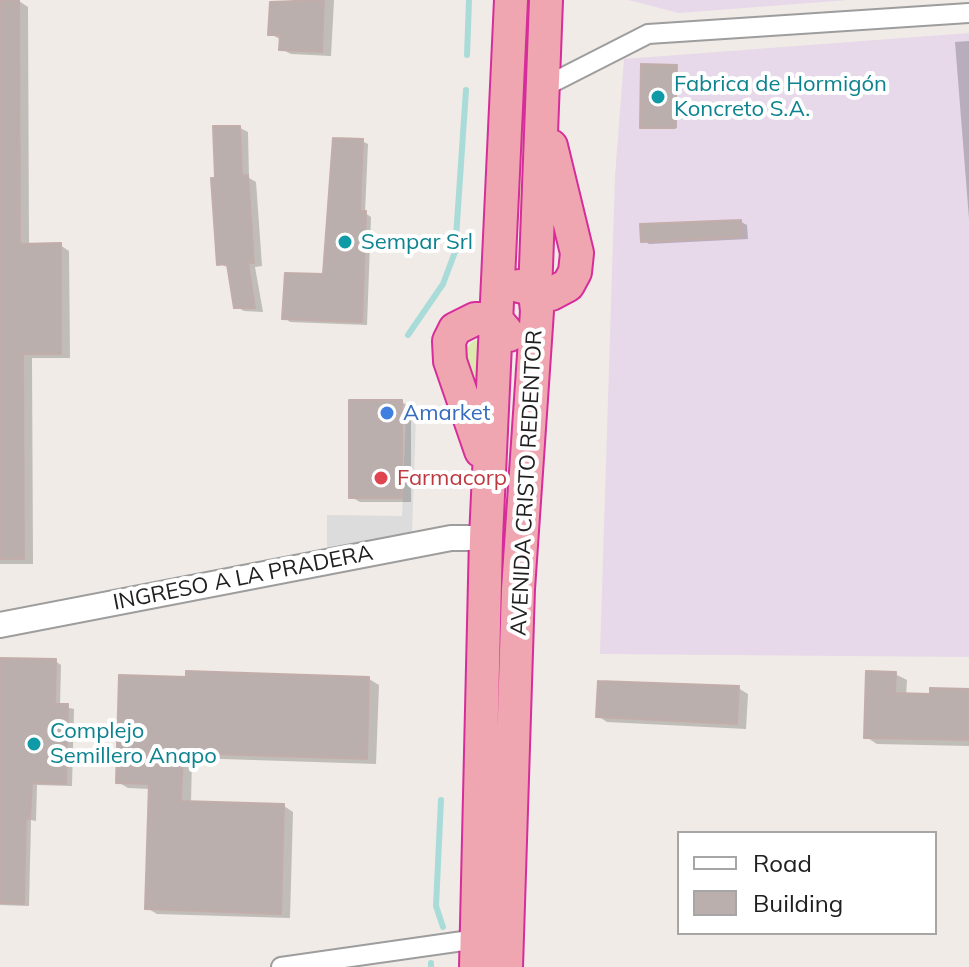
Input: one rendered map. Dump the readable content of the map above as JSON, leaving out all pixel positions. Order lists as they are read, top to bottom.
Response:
{
  "streets": {
    "highway": ["AVENIDA CRISTO REDENTOR"],
    "street": ["INGRESO A LA PRADERA"]
  },
  "crossings": [
    ["AVENIDA CRISTO REDENTOR", "INGRESO A LA PRADERA"]
  ],
  "places": [
    "Fabrica de Hormigón Koncreto S.A.",
    "Sempar Srl",
    "Amarket",
    "Farmacorp",
    "Complejo Semillero Anapo"
  ],
  "legend": ["Road", "Building"]
}
